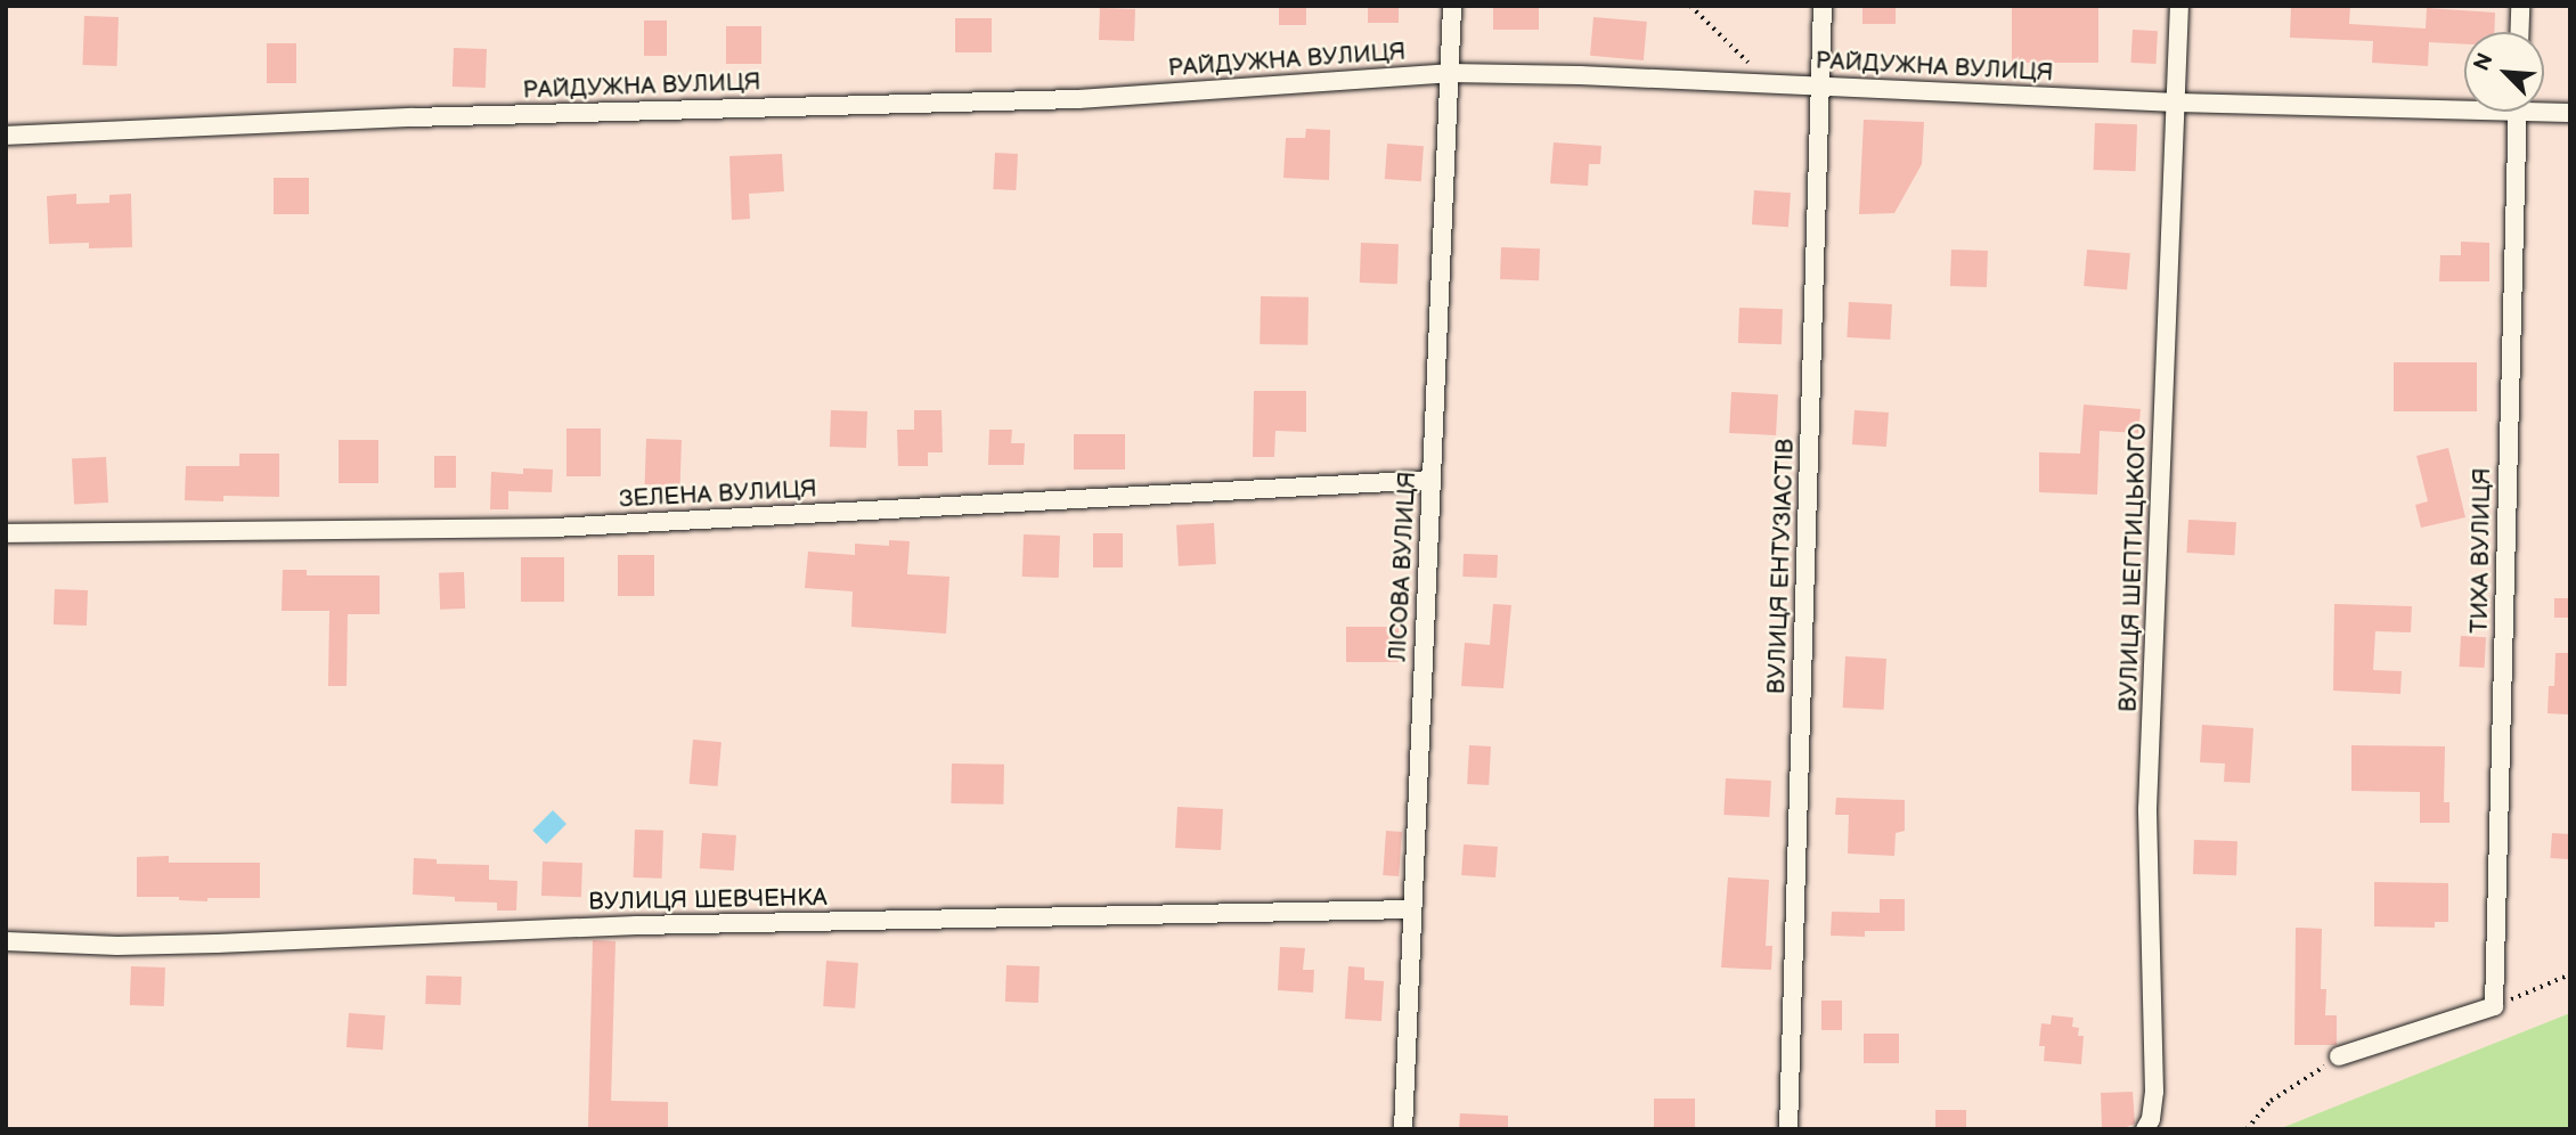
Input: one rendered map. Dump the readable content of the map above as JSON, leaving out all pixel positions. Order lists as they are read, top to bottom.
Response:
{
  "streets": {
    "street": [
      "РАЙДУЖНА ВУЛИЦЯ",
      "ЗЕЛЕНА ВУЛИЦЯ",
      "ТИХА ВУЛИЦЯ",
      "ЛІСОВА ВУЛИЦЯ",
      "ВУЛИЦЯ ЕНТУЗІАСТІВ",
      "ВУЛИЦЯ ШЕПТИЦЬКОГО",
      "ВУЛИЦЯ ШЕВЧЕНКА"
    ]
  },
  "crossings": [
    ["РАЙДУЖНА ВУЛИЦЯ", "ЛІСОВА ВУЛИЦЯ"],
    ["РАЙДУЖНА ВУЛИЦЯ", "ВУЛИЦЯ ЕНТУЗІАСТІВ"],
    ["РАЙДУЖНА ВУЛИЦЯ", "ВУЛИЦЯ ШЕПТИЦЬКОГО"],
    ["ЗЕЛЕНА ВУЛИЦЯ", "ЛІСОВА ВУЛИЦЯ"],
    ["ЛІСОВА ВУЛИЦЯ", "ВУЛИЦЯ ШЕВЧЕНКА"]
  ],
  "north": "top left"
}
